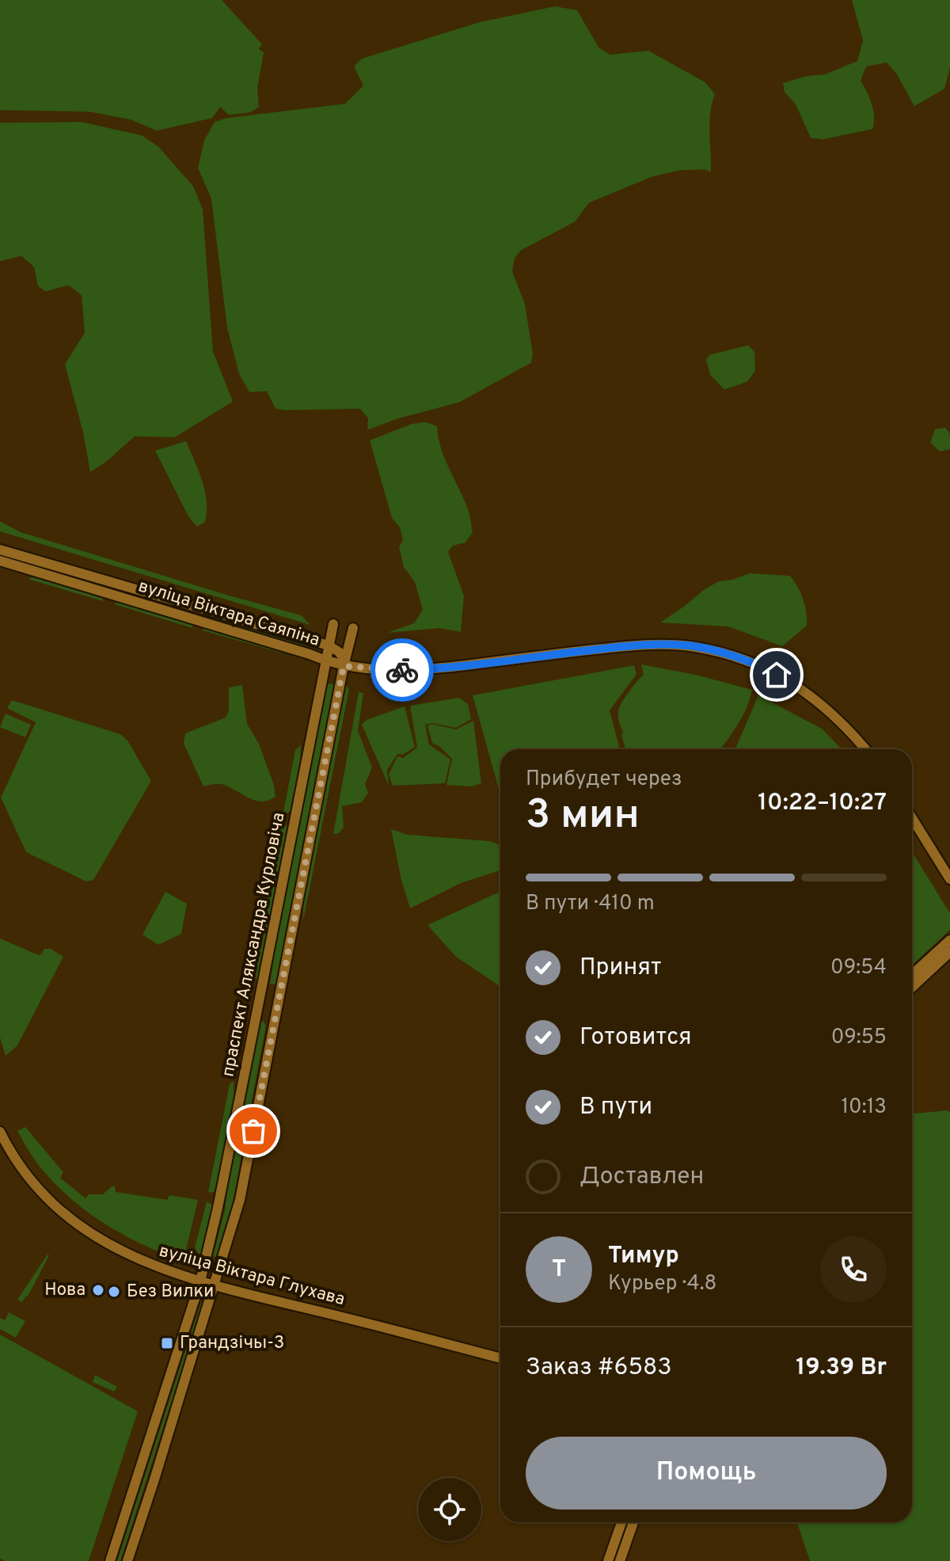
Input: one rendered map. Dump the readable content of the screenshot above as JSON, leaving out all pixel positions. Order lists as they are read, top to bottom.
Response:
{
  "streets": {
    "street": ["вуліца Віктара Саяпіна", "праспект Аляксандра Курловіча", "вуліца Віктара Глухава"]
  },
  "crossings": [
    ["вуліца Віктара Саяпіна", "праспект Аляксандра Курловіча"],
    ["праспект Аляксандра Курловіча", "вуліца Віктара Глухава"]
  ],
  "places": {
    "other": ["Нова", "Без Вилки"],
    "transit": ["Грандзічы-3"]
  },
  "page": {
    "heading": ["3 мин", "Прибудет через", "10:22–10:27"],
    "panel": [
      "Тимур",
      "Курьер · 4.8",
      "Заказ #6583",
      "19.39 Br"
    ],
    "bar": "В пути · 410 m",
    "list": [
      ["Принят", "09:54"],
      ["Готовится", "09:55"],
      ["В пути", "10:13"],
      "Доставлен"
    ],
    "round": "Т",
    "buttons": "Помощь"
  }
}
